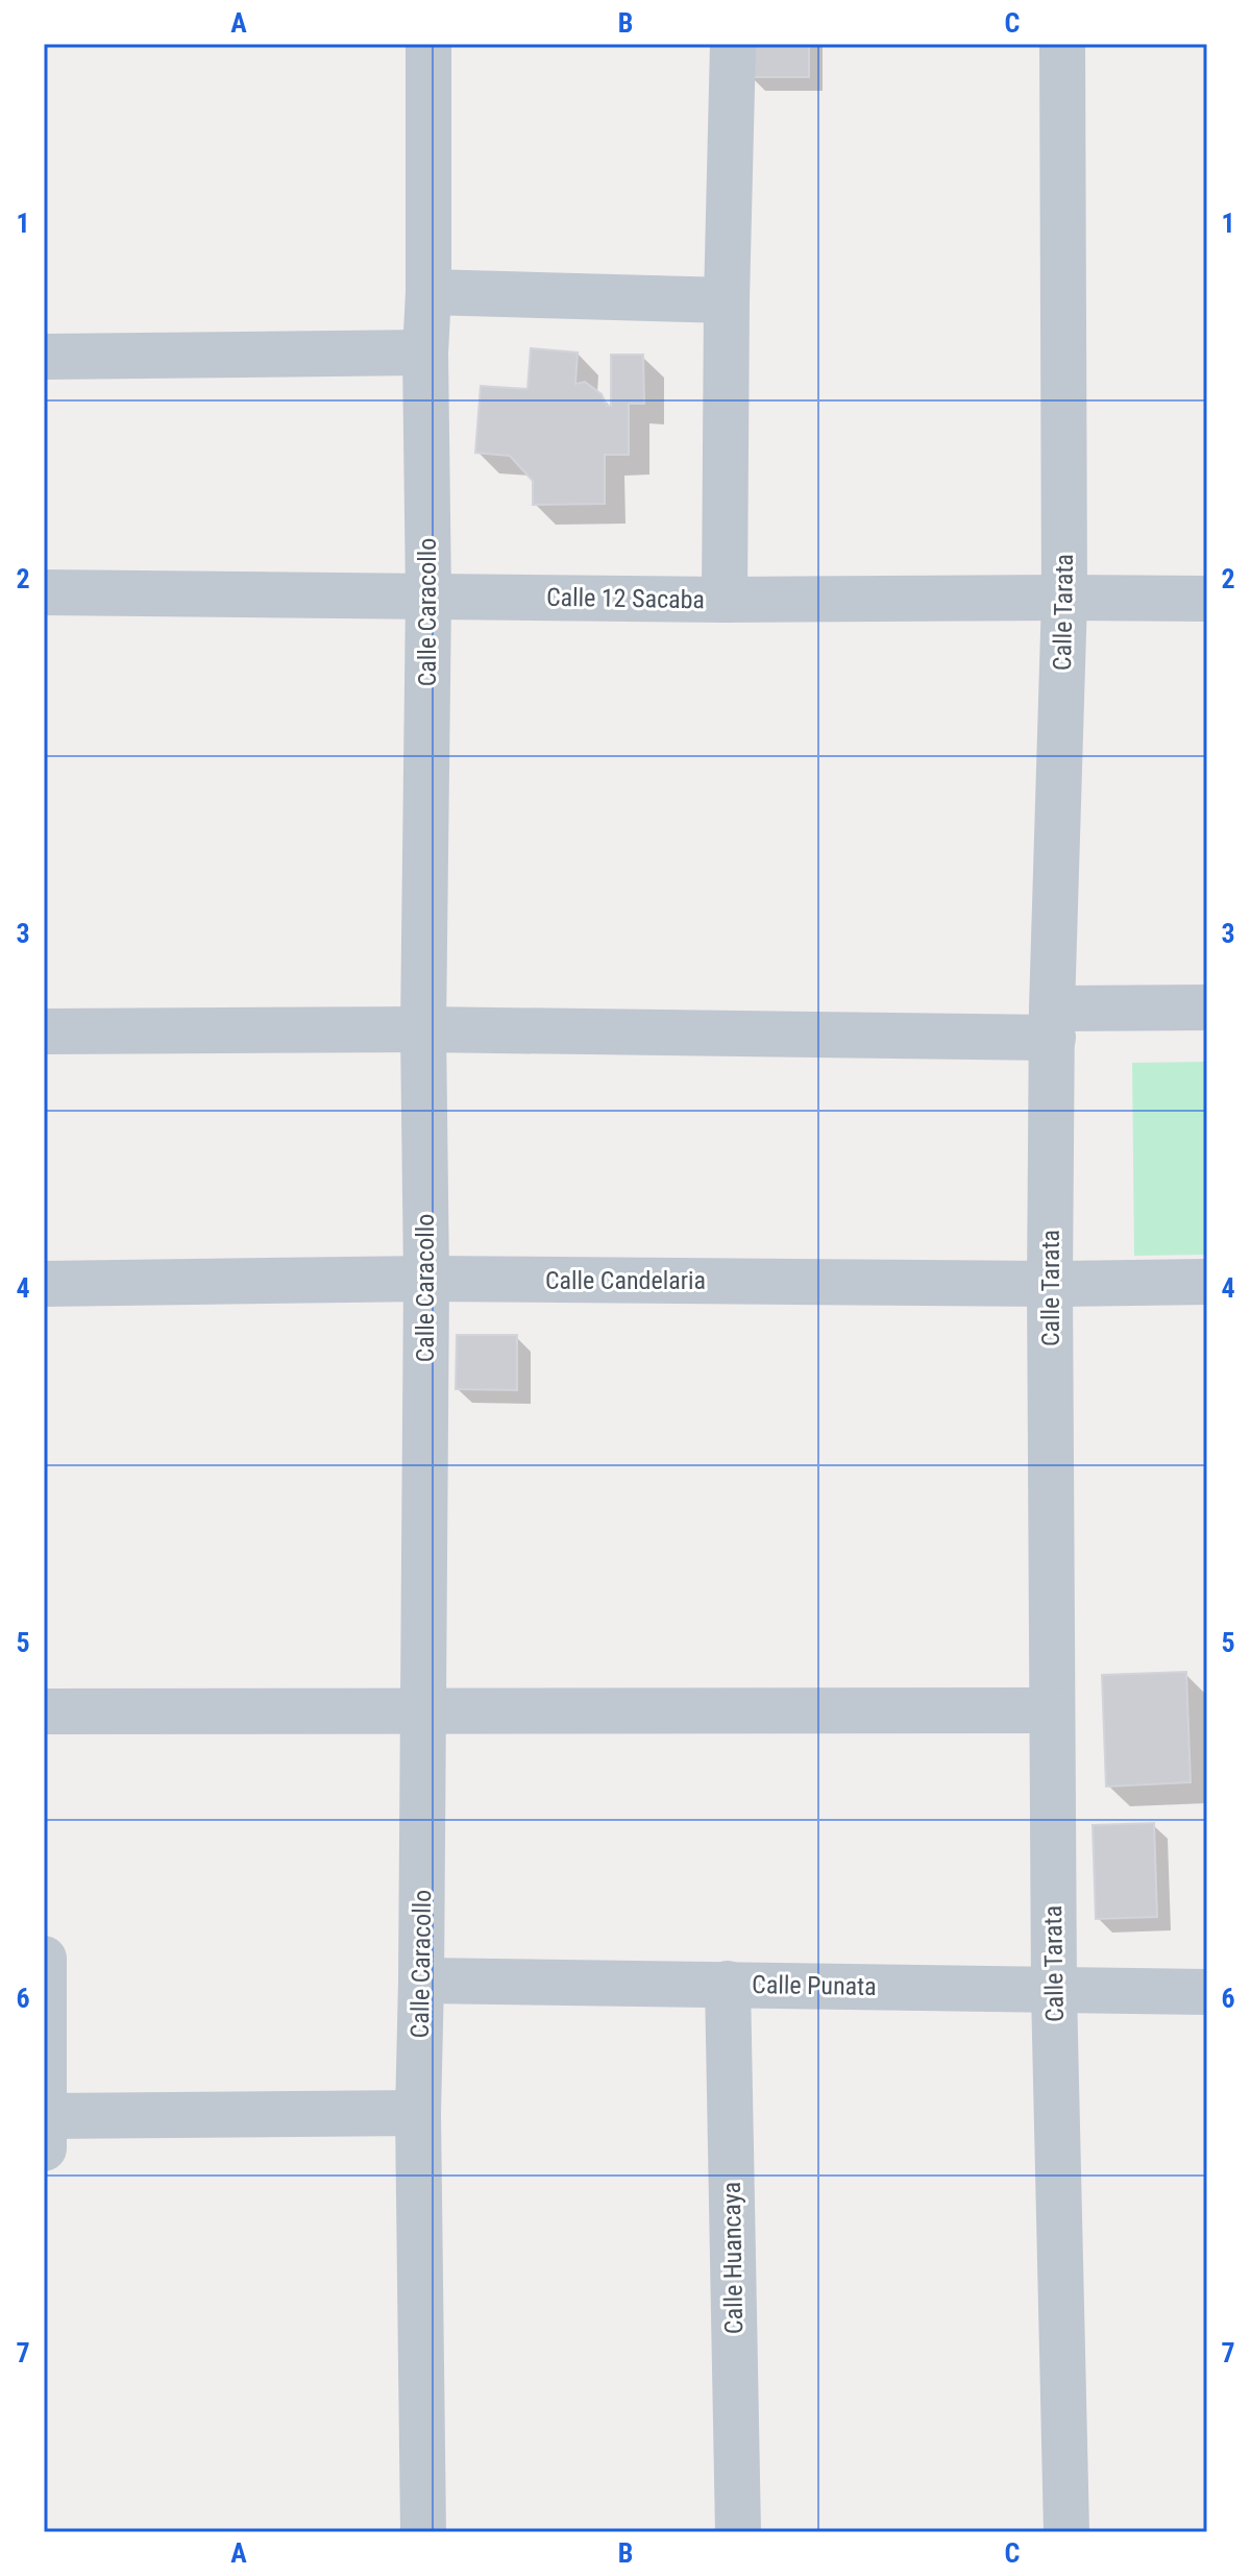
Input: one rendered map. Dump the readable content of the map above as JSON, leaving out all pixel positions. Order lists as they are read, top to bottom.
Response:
{
  "streets": {
    "street": [
      "Calle 12 Sacaba",
      "Calle Caracollo",
      "Calle Tarata",
      "Calle Candelaria",
      "Calle Punata",
      "Calle Huancaya"
    ]
  },
  "crossings": [
    ["Calle 12 Sacaba", "Calle Caracollo"],
    ["Calle 12 Sacaba", "Calle Tarata"],
    ["Calle Caracollo", "Calle Candelaria"],
    ["Calle Caracollo", "Calle Punata"],
    ["Calle Tarata", "Calle Candelaria"],
    ["Calle Tarata", "Calle Punata"],
    ["Calle Punata", "Calle Huancaya"]
  ],
  "grid": {
    "columns": ["A", "B", "C"],
    "rows": [
      "1",
      "2",
      "3",
      "4",
      "5",
      "6",
      "7"
    ]
  }
}
